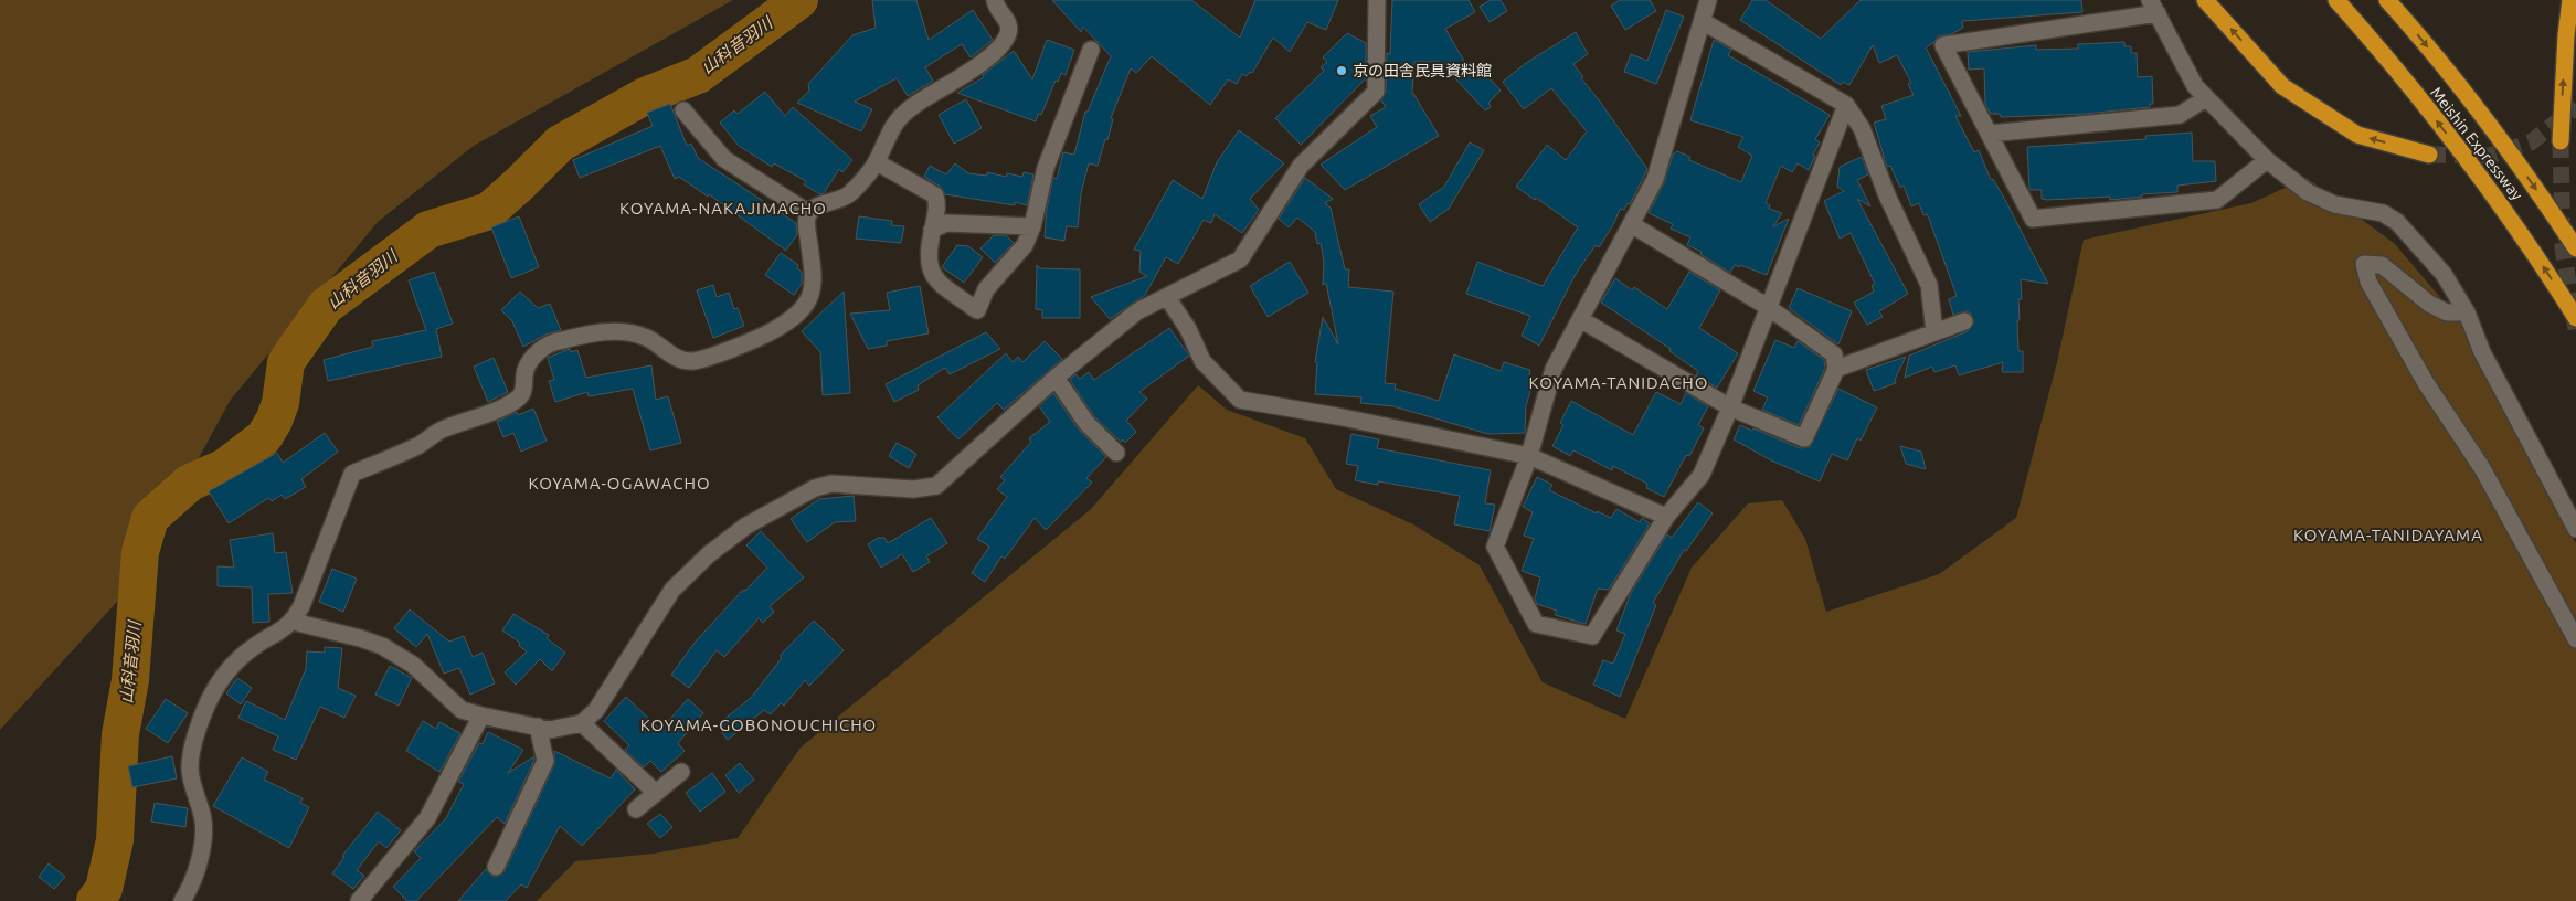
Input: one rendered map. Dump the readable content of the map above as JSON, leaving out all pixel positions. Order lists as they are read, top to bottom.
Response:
{
  "streets": {
    "highway": ["Meishin Expressway"]
  },
  "districts": [
    "KOYAMA-NAKAJIMACHO",
    "KOYAMA-TANIDACHO",
    "KOYAMA-OGAWACHO",
    "KOYAMA-TANIDAYAMA",
    "KOYAMA-GOBONOUCHICHO"
  ],
  "water": ["山科音羽川"],
  "places": ["京の田舎民具資料館"]
}
